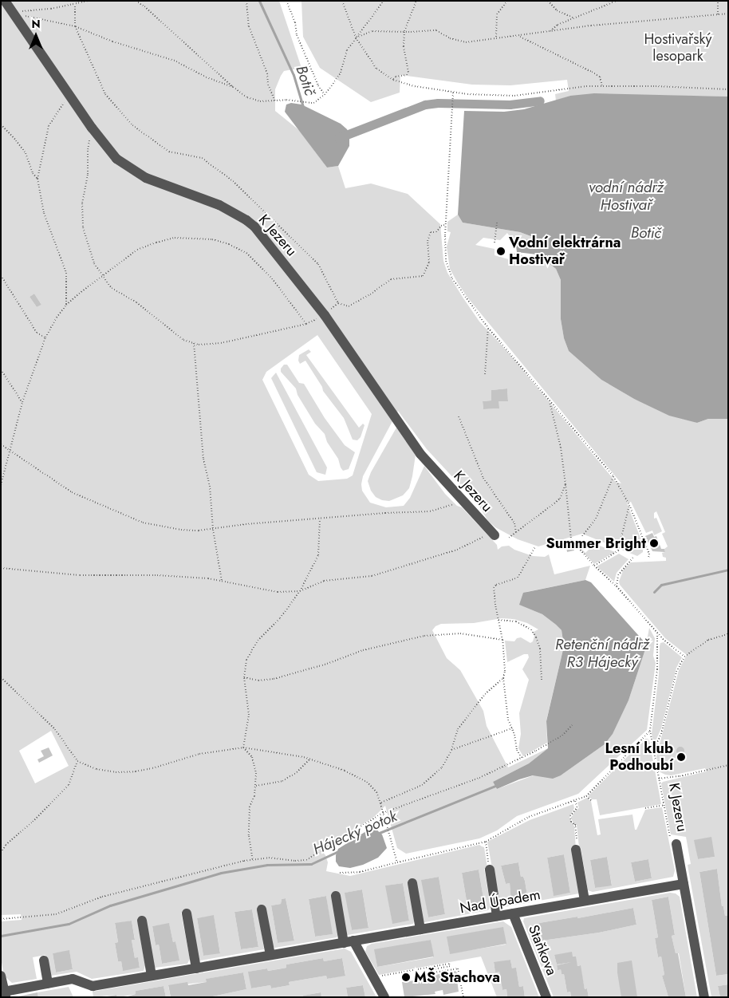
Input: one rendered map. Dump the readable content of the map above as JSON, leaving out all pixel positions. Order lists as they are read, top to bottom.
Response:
{
  "streets": {
    "street": ["K Jezeru", "Nad Úpadem", "Staňkova"]
  },
  "crossings": [
    ["K Jezeru", "Nad Úpadem"],
    ["Nad Úpadem", "Staňkova"]
  ],
  "water": [
    "Botič",
    "vodní nádrž Hostivař",
    "Retenční nádrž R3 Hájecký",
    "Hájecký potok"
  ],
  "parks": ["Hostivařský lesopark"],
  "places": [
    "Vodní elektrárna Hostivař",
    "Summer Bright",
    "Lesní klub Podhoubí",
    "MŠ Stachova"
  ],
  "north": "top"
}
